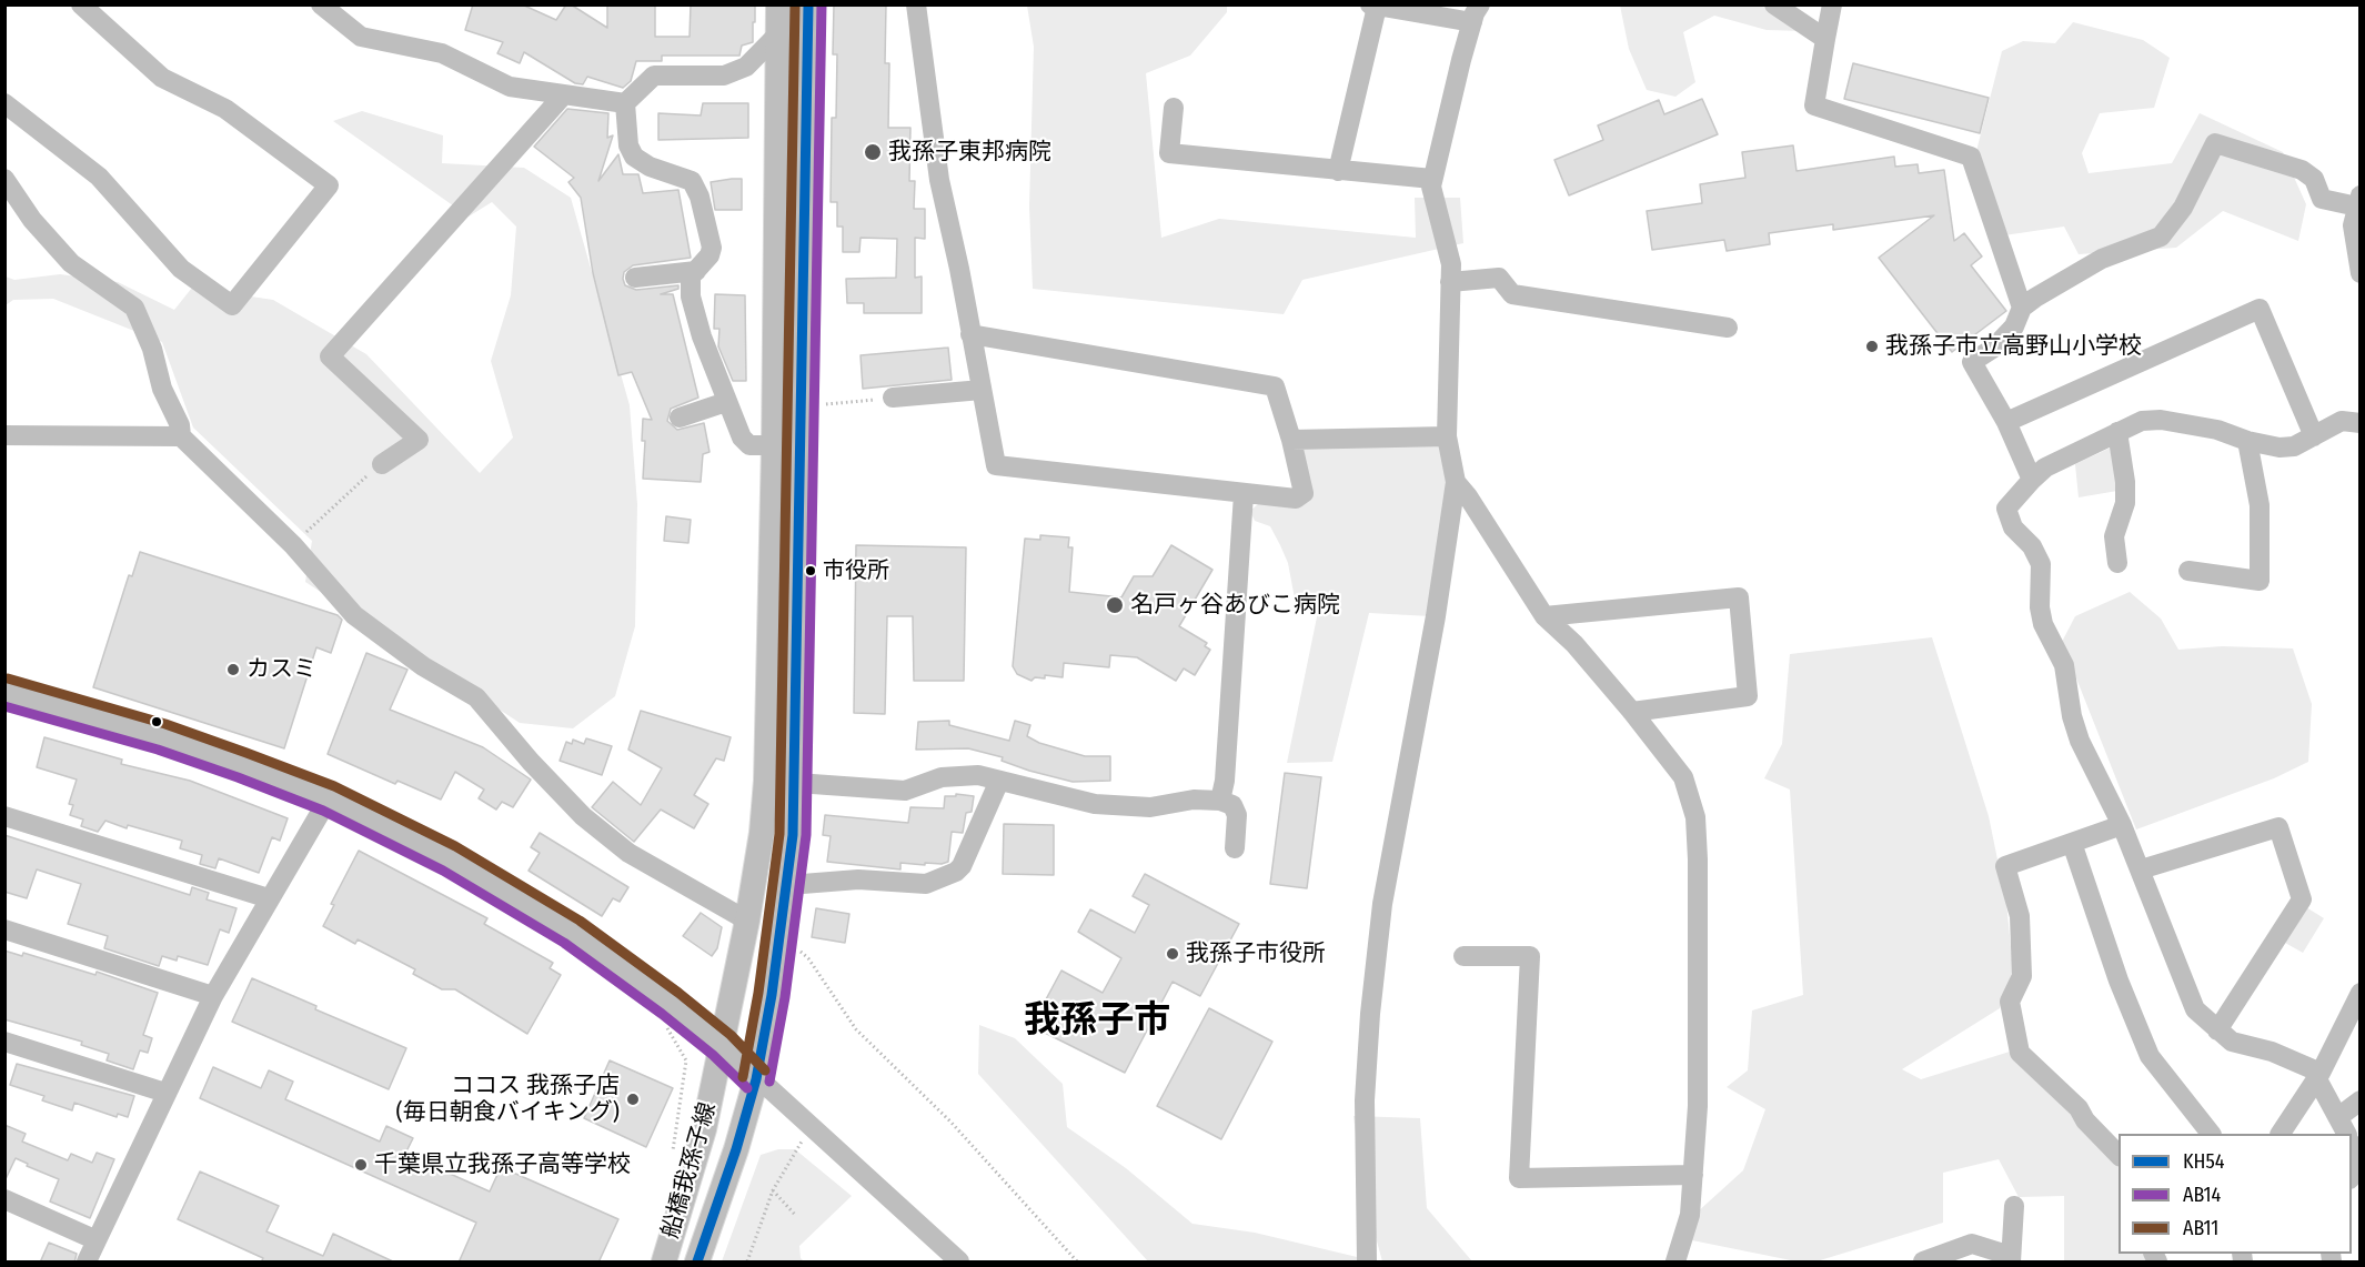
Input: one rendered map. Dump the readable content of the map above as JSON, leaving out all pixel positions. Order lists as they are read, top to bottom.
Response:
{
  "streets": {
    "main road": ["船橋我孫子線"]
  },
  "districts": ["我孫子市"],
  "places": [
    "我孫子東邦病院",
    "我孫子市立高野山小学校",
    "市役所",
    "名戸ヶ谷あびこ病院",
    "カスミ",
    "我孫子市役所",
    "ココス 我孫子店 (毎日朝食バイキング)",
    "千葉県立我孫子高等学校"
  ],
  "lines": ["transit line KH54", "transit line AB14", "transit line AB11"],
  "legend": ["KH54", "AB14", "AB11"]
}
